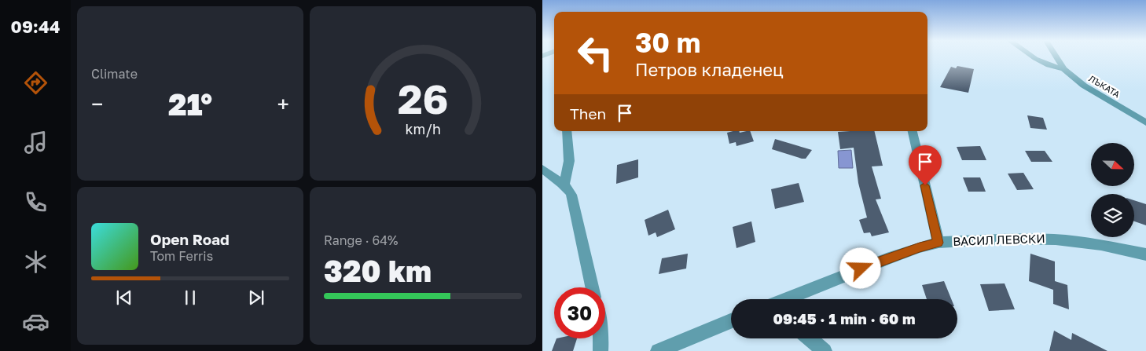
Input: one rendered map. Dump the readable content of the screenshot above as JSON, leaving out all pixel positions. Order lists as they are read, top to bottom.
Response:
{
  "streets": {
    "street": ["ЛЪКАТА", "ВАСИЛ ЛЕВСКИ"]
  },
  "north": "right",
  "page": {
    "tabs": "09:44",
    "tile": [
      "Climate",
      ["Range · 64%", "320 km"]
    ],
    "turn": ["30 m", "Петров кладенец"],
    "heat": ["−", "21°", "+"],
    "then": "Then",
    "song": ["Open Road", "Tom Ferris"],
    "limit": "30",
    "trip": "09:45 · 1 min · 60 m",
    "gauge": ["26", "km/h"]
  }
}
